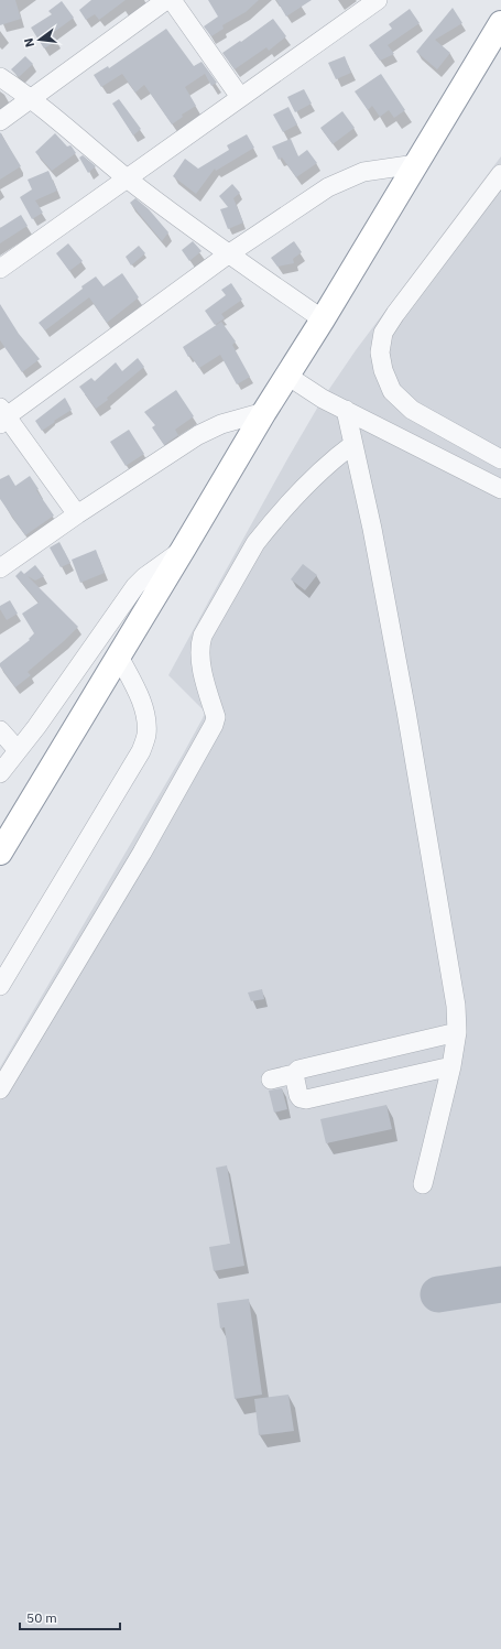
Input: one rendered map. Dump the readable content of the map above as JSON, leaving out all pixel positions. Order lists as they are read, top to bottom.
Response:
{
  "scale_bar": "50 m",
  "north": "left"
}
